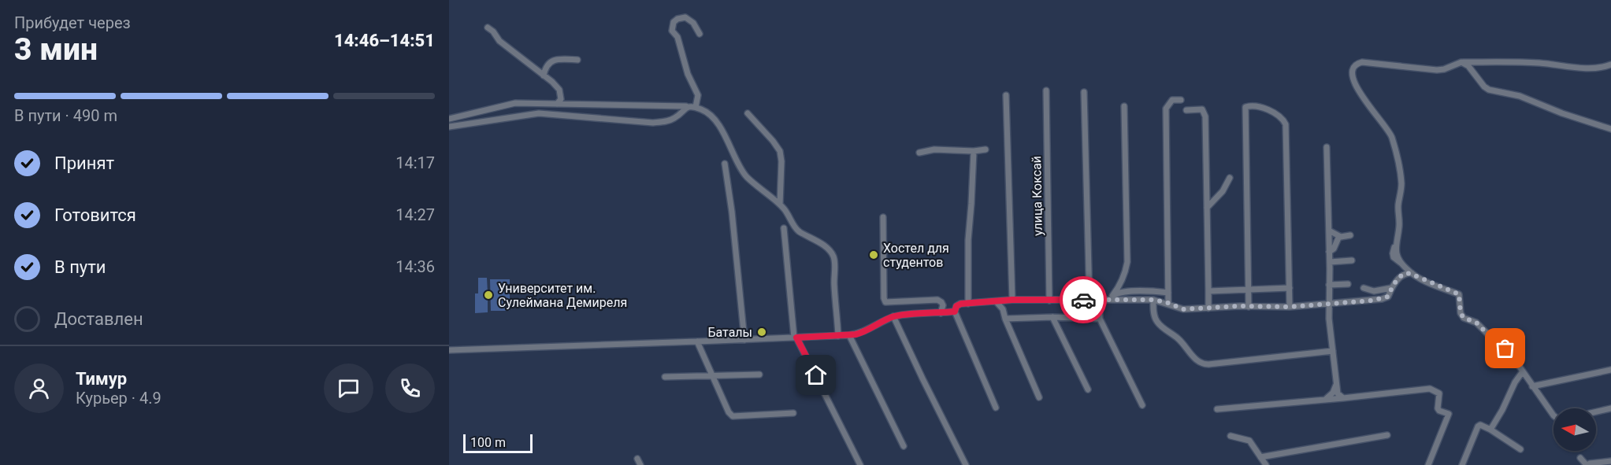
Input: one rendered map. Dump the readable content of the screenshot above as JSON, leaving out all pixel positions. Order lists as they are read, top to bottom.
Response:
{
  "streets": {
    "street": ["улица Коксай"]
  },
  "places": ["Хостел для студентов", "Университет им. Сулеймана Демиреля", "Баталы"],
  "scale_bar": "100 m",
  "north": "left",
  "page": {
    "heading": ["3 мин", "Прибудет через", "14:46–14:51"],
    "panel": ["Тимур", "Курьер · 4.9"],
    "bar": "В пути · 490 m",
    "list": [
      ["Принят", "14:17"],
      ["Готовится", "14:27"],
      ["В пути", "14:36"],
      "Доставлен"
    ],
    "scale": "100 m"
  }
}
